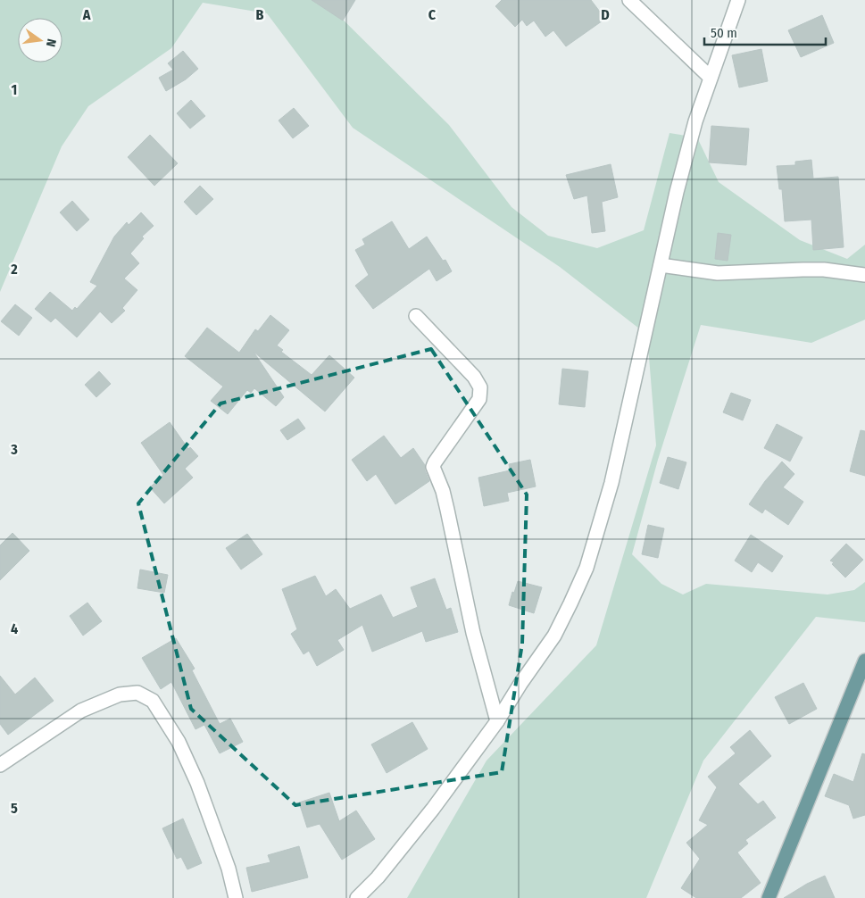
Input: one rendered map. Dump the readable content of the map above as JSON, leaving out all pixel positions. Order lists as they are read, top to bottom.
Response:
{
  "scale_bar": "50 m",
  "north": "right",
  "grid": {
    "columns": [
      "A",
      "B",
      "C",
      "D"
    ],
    "rows": [
      "1",
      "2",
      "3",
      "4",
      "5"
    ]
  }
}
